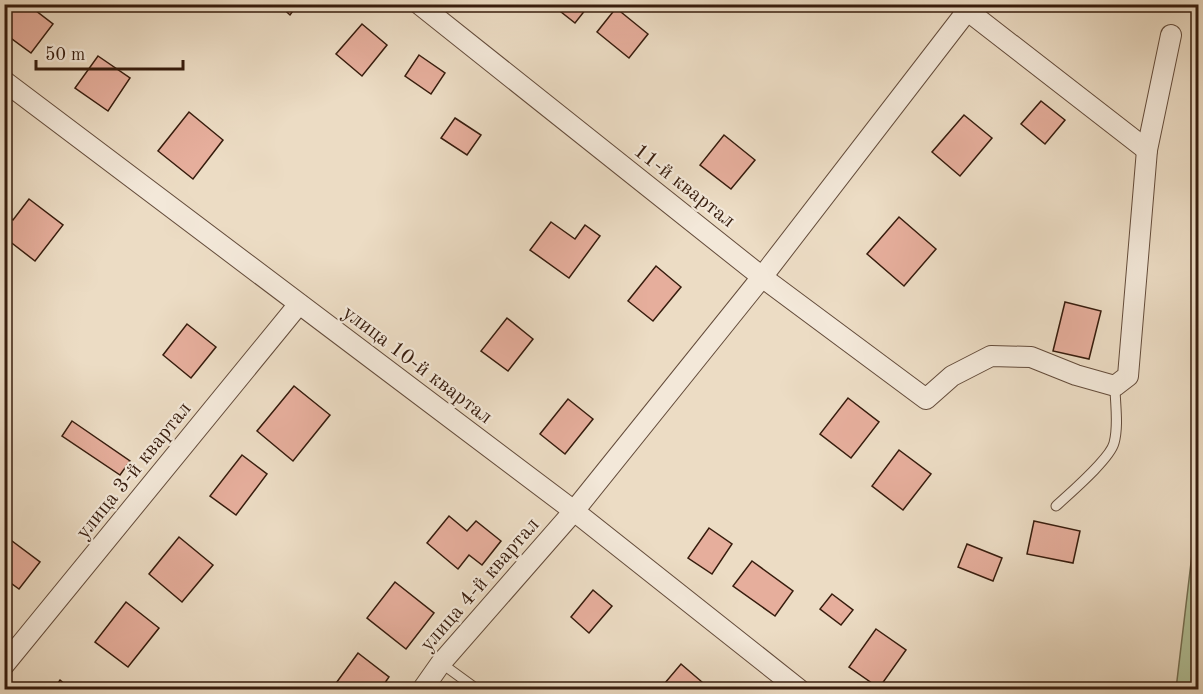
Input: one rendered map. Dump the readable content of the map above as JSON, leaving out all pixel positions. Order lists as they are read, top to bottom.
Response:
{
  "streets": {
    "street": [
      "11-й квартал",
      "улица 10-й квартал",
      "улица 3-й квартал",
      "улица 4-й квартал"
    ]
  },
  "crossings": [
    ["11-й квартал", "улица 4-й квартал"],
    ["улица 10-й квартал", "улица 3-й квартал"],
    ["улица 10-й квартал", "улица 4-й квартал"]
  ],
  "scale_bar": "50 m"
}
